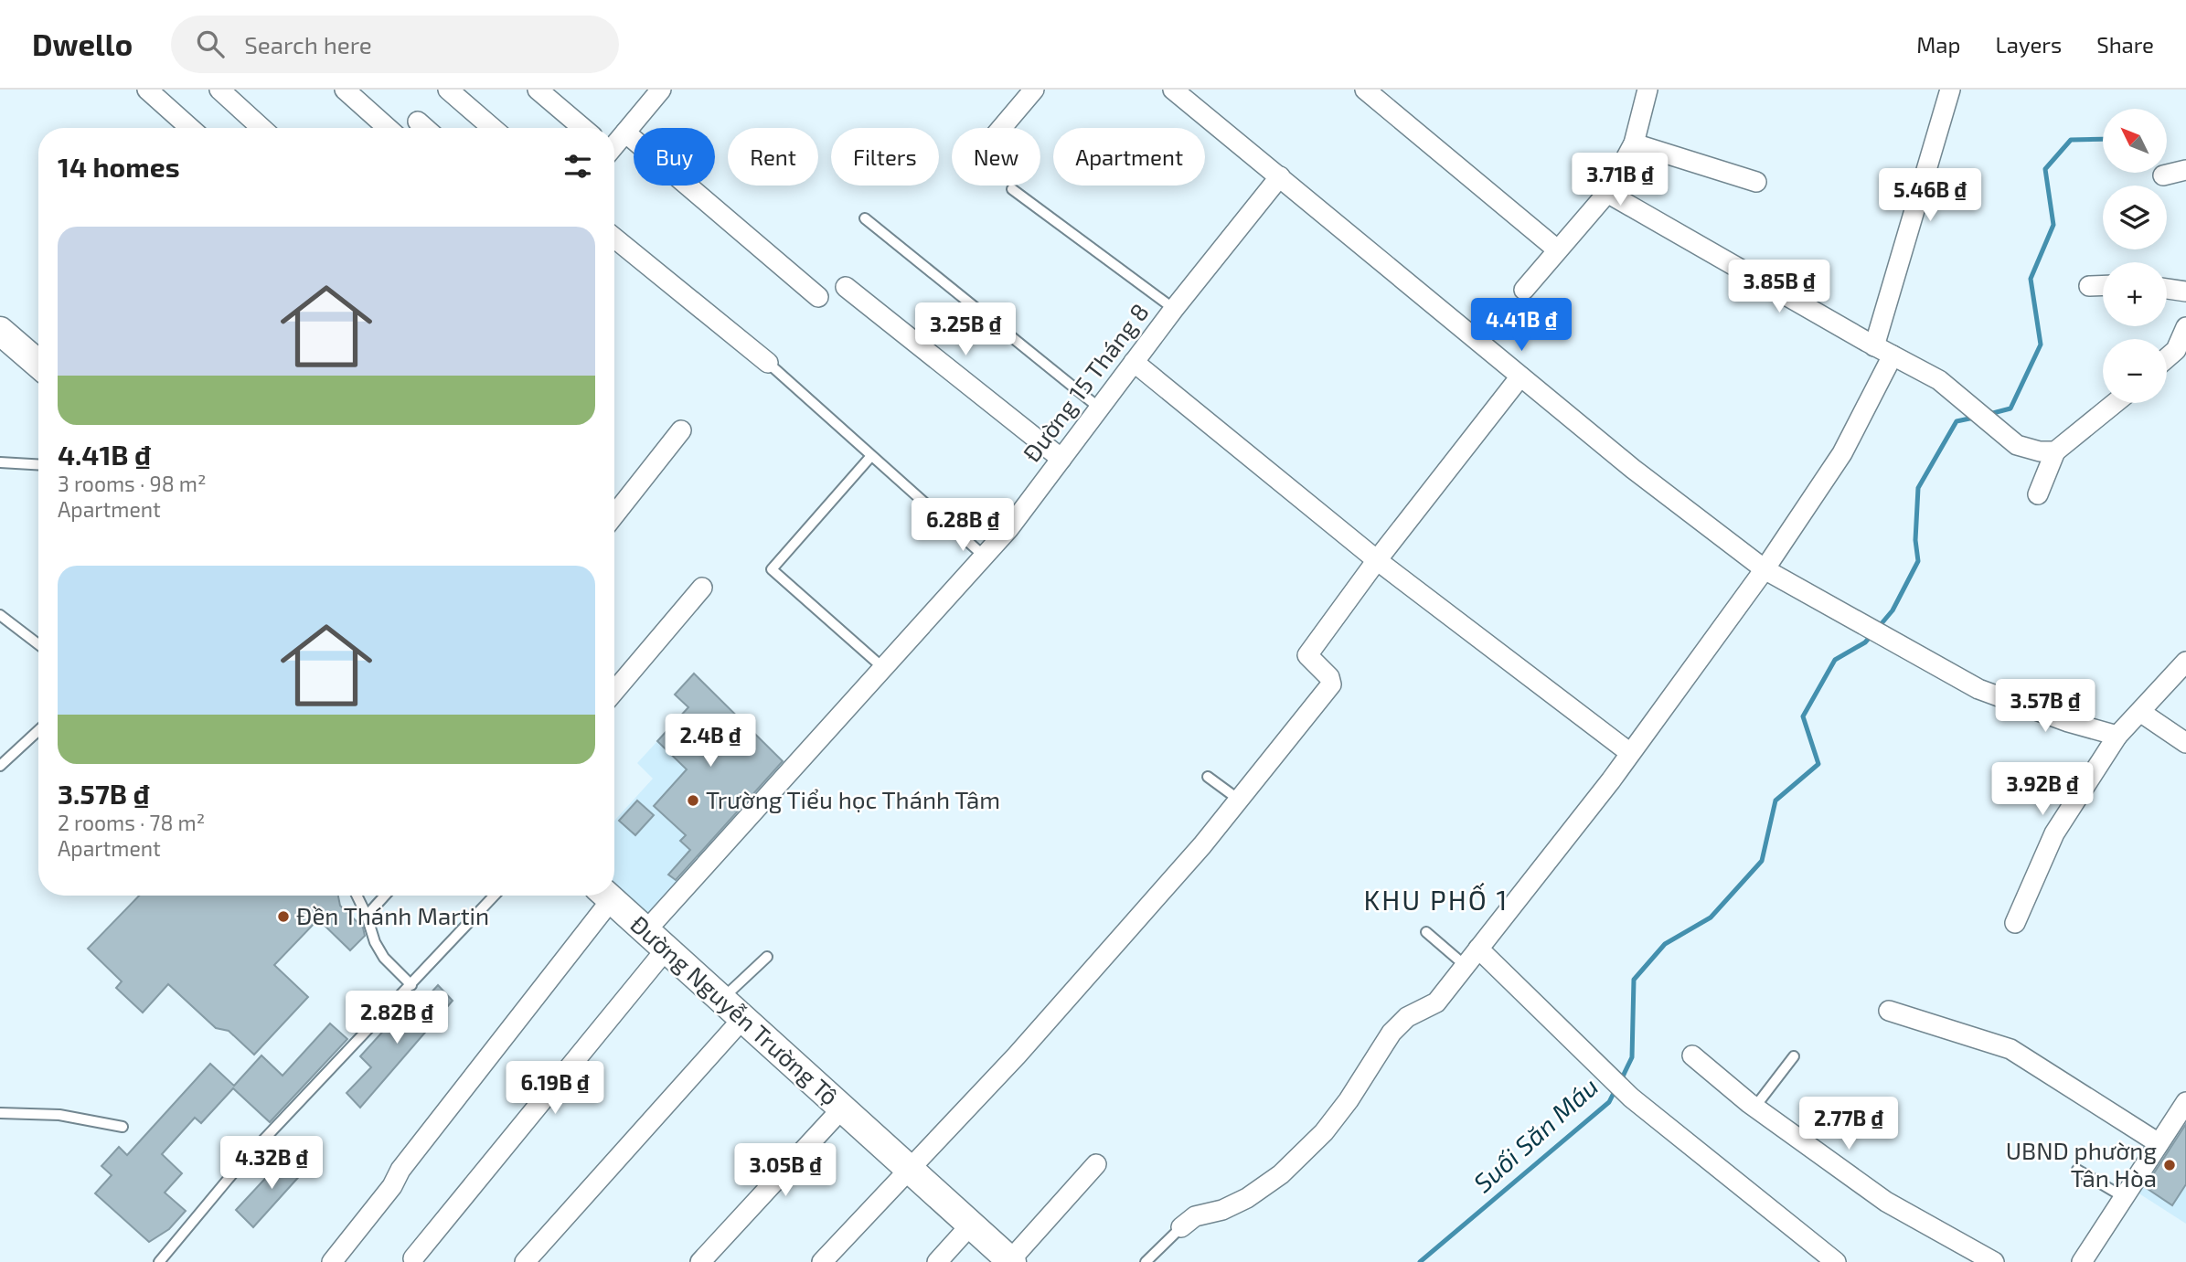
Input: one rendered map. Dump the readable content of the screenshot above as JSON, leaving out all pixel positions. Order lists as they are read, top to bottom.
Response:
{
  "streets": {
    "main road": ["Đường Nguyễn Trường Tộ"],
    "street": ["Đường 15 Tháng 8"]
  },
  "crossings": [
    ["Đường 15 Tháng 8", "Đường Nguyễn Trường Tộ"]
  ],
  "districts": ["KHU PHỐ 1"],
  "water": ["Suối Săn Máu"],
  "places": ["Trường Tiểu học Thánh Tâm", "Đền Thánh Martin", "UBND phường Tân Hòa"],
  "north": "top left",
  "page": {
    "header": "Dwello",
    "search": "Search here",
    "nav": ["Map", "Layers", "Share"],
    "map_buttons": ["+", "−"],
    "chip": [
      "Buy",
      "Rent",
      "Filters",
      "New",
      "Apartment"
    ],
    "heading": "14 homes",
    "price": [
      "3.71B ₫",
      "5.46B ₫",
      "3.85B ₫",
      "4.41B ₫",
      "3.25B ₫",
      "6.28B ₫",
      "3.57B ₫",
      "2.4B ₫",
      "3.92B ₫",
      "2.82B ₫",
      "6.19B ₫",
      "2.77B ₫",
      "4.32B ₫",
      "3.05B ₫"
    ],
    "list": [
      {
        "name": "4.41B ₫",
        "note": "3 rooms · 98 m² · Apartment"
      },
      {
        "name": "3.57B ₫",
        "note": "2 rooms · 78 m² · Apartment"
      }
    ]
  }
}
